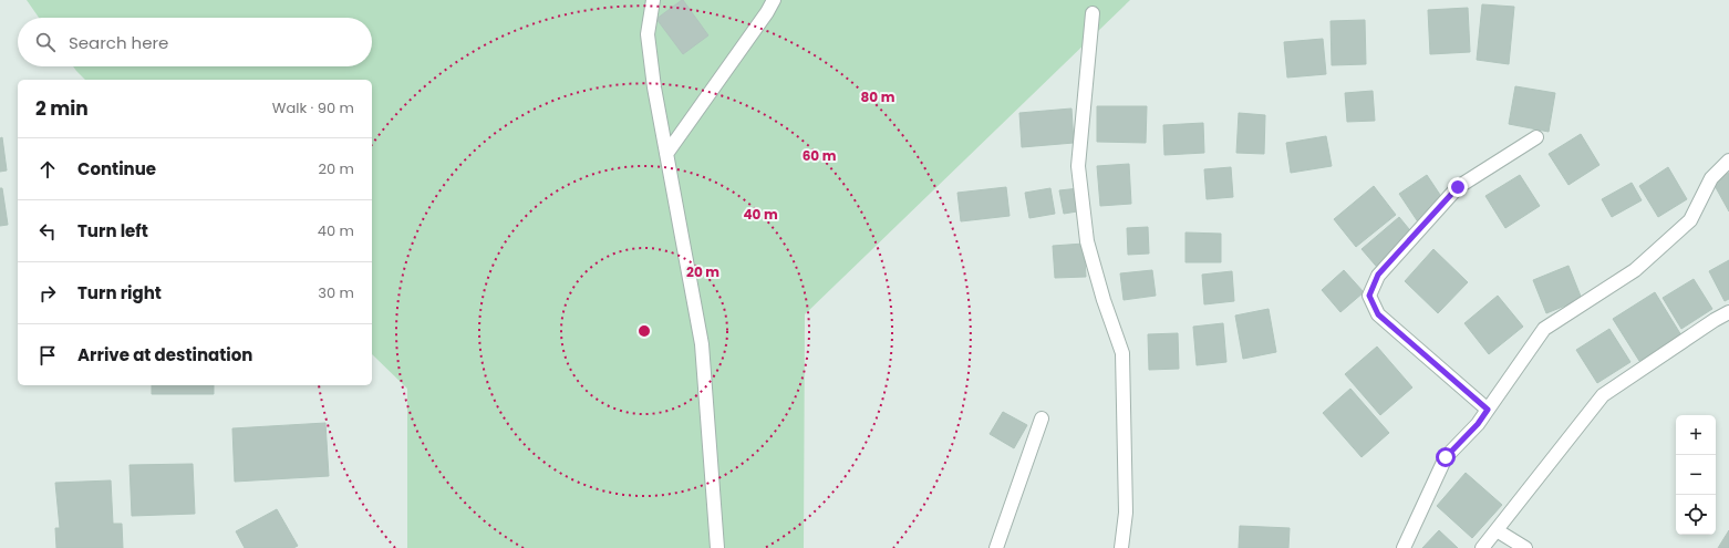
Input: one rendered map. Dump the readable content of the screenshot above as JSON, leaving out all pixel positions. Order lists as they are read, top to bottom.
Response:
{
  "page": {
    "search": "Search here",
    "heading": ["2 min", "Walk · 90 m"],
    "list": [
      ["Continue", "20 m"],
      ["Turn left", "40 m"],
      ["Turn right", "30 m"],
      "Arrive at destination"
    ],
    "map_buttons": ["+", "−"]
  },
  "rings": [
    "80 m",
    "60 m",
    "40 m",
    "20 m"
  ]
}
